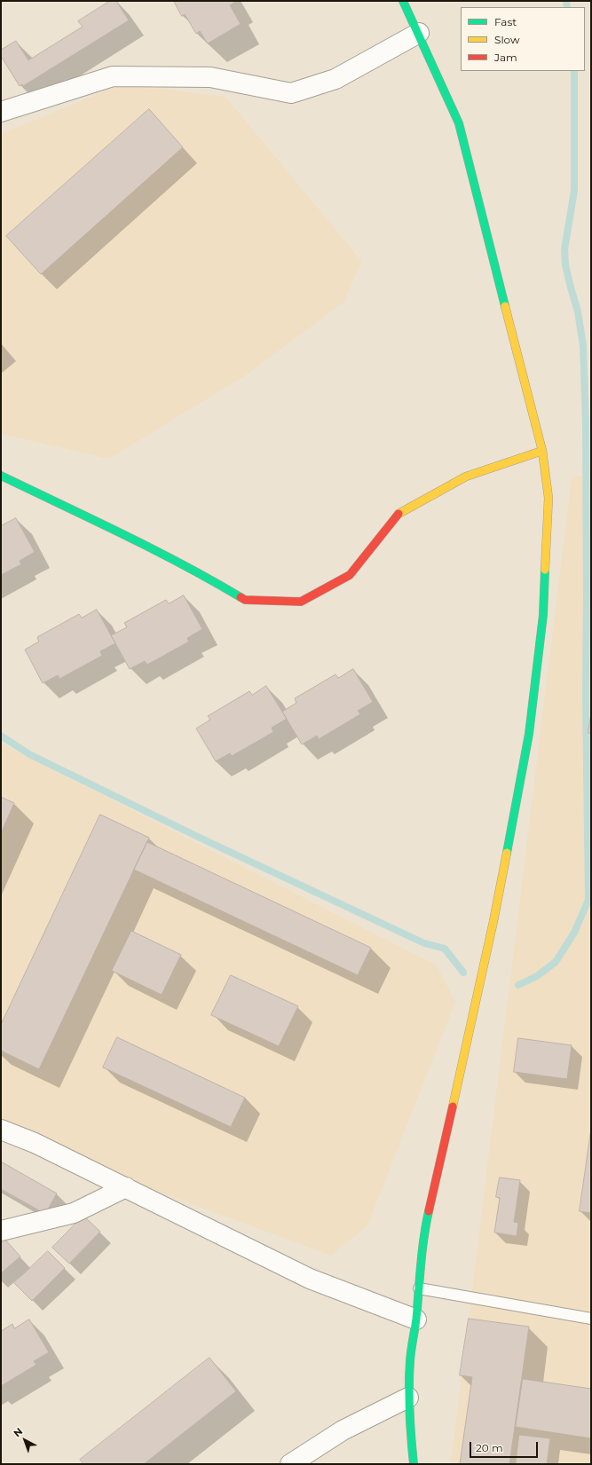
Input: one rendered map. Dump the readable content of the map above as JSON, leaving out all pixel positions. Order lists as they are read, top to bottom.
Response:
{
  "legend": ["Fast", "Slow", "Jam"],
  "scale_bar": "20 m",
  "north": "top left"
}
